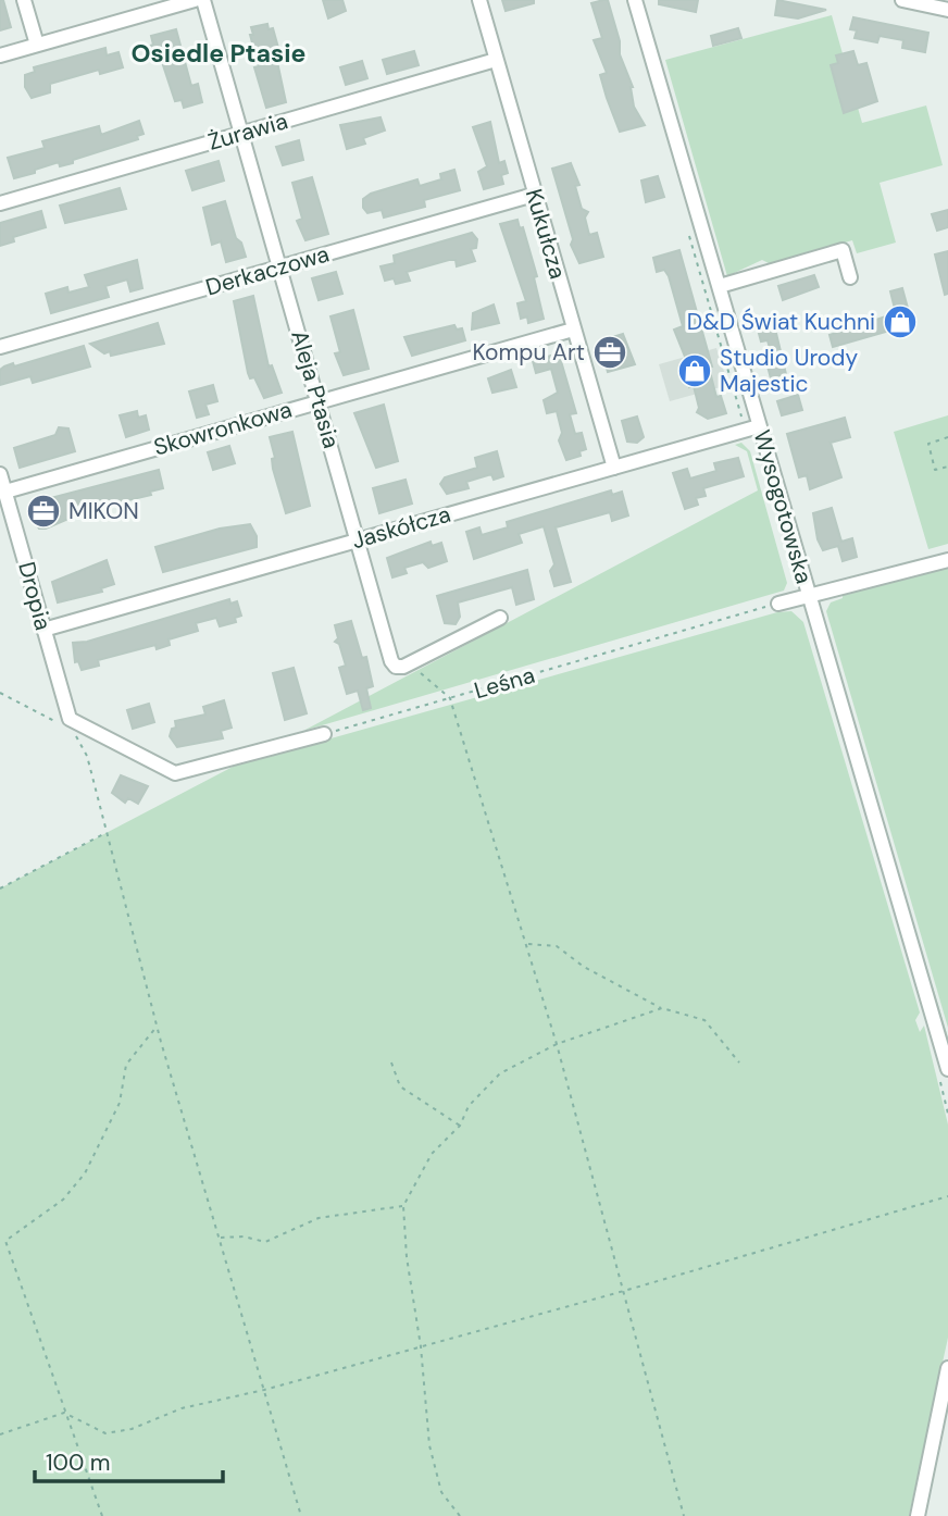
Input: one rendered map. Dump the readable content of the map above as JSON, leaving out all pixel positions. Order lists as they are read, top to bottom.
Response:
{
  "streets": {
    "street": [
      "Żurawia",
      "Kukułcza",
      "Derkaczowa",
      "Aleja Ptasia",
      "Skowronkowa",
      "Wysogotowska",
      "Jaskółcza",
      "Dropia"
    ],
    "path": ["Leśna"]
  },
  "crossings": [
    ["Żurawia", "Kukułcza"],
    ["Żurawia", "Aleja Ptasia"],
    ["Kukułcza", "Derkaczowa"],
    ["Kukułcza", "Skowronkowa"],
    ["Kukułcza", "Jaskółcza"],
    ["Derkaczowa", "Aleja Ptasia"],
    ["Aleja Ptasia", "Skowronkowa"],
    ["Aleja Ptasia", "Jaskółcza"],
    ["Skowronkowa", "Dropia"],
    ["Wysogotowska", "Jaskółcza"],
    ["Jaskółcza", "Dropia"]
  ],
  "districts": ["Osiedle Ptasie"],
  "places": {
    "shop": ["D&D Świat Kuchni", "Studio Urody Majestic"],
    "office": ["Kompu Art", "MIKON"]
  },
  "scale_bar": "100 m"
}
